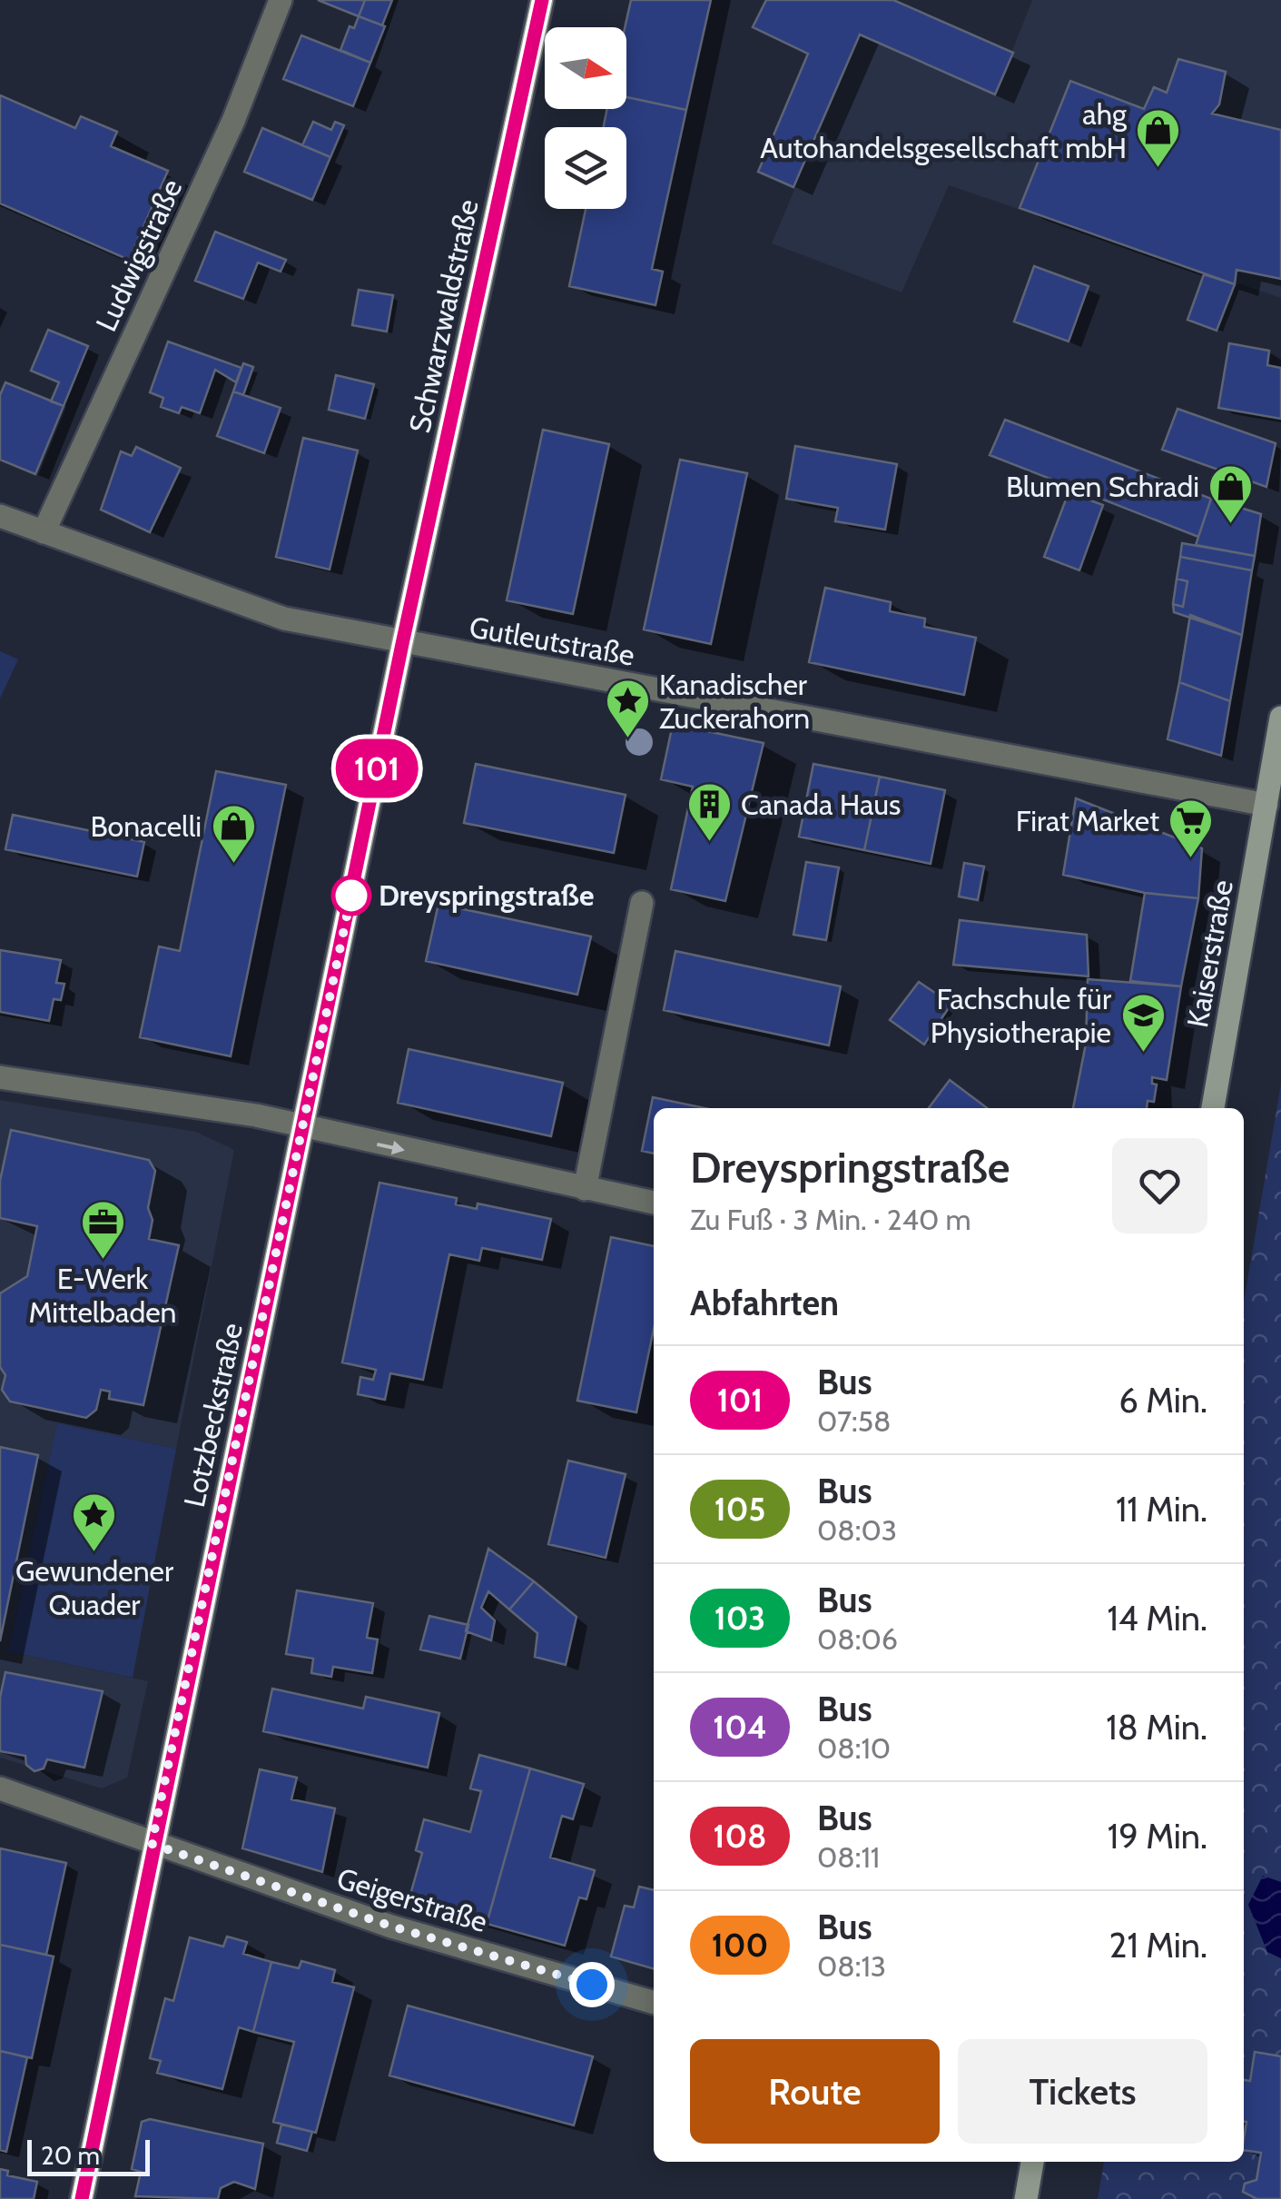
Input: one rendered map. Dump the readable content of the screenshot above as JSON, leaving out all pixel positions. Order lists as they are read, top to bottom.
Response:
{
  "streets": {
    "street": [
      "Ludwigstraße",
      "Schwarzwaldstraße",
      "Gutleutstraße",
      "Kaiserstraße",
      "Lotzbeckstraße",
      "Geigerstraße"
    ]
  },
  "crossings": [
    ["Ludwigstraße", "Gutleutstraße"],
    ["Schwarzwaldstraße", "Gutleutstraße"],
    ["Schwarzwaldstraße", "Lotzbeckstraße"],
    ["Gutleutstraße", "Kaiserstraße"],
    ["Gutleutstraße", "Lotzbeckstraße"],
    ["Lotzbeckstraße", "Geigerstraße"]
  ],
  "places": {
    "shop": ["ahg Autohandelsgesellschaft mbH", "Blumen Schradi", "Bonacelli"],
    "place": ["Kanadischer Zuckerahorn", "Gewundener Quader"],
    "building": ["Canada Haus"],
    "supermarket": ["Firat Market"],
    "other": ["Dreyspringstraße"],
    "school or university": ["Fachschule für Physiotherapie"],
    "office": ["E-Werk Mittelbaden"]
  },
  "lines": ["bus line 101"],
  "scale_bar": "20 m",
  "north": "right",
  "page": {
    "on_map": "101",
    "heading": [
      ["Dreyspringstraße", "Zu Fuß · 3 Min. · 240 m"],
      "Abfahrten"
    ],
    "list": [
      {
        "mark": "101",
        "name": "Bus",
        "note": "07:58",
        "value": "6 Min."
      },
      {
        "mark": "105",
        "name": "Bus",
        "note": "08:03",
        "value": "11 Min."
      },
      {
        "mark": "103",
        "name": "Bus",
        "note": "08:06",
        "value": "14 Min."
      },
      {
        "mark": "104",
        "name": "Bus",
        "note": "08:10",
        "value": "18 Min."
      },
      {
        "mark": "108",
        "name": "Bus",
        "note": "08:11",
        "value": "19 Min."
      },
      {
        "mark": "100",
        "name": "Bus",
        "note": "08:13",
        "value": "21 Min."
      }
    ],
    "buttons": ["Route", "Tickets"],
    "scale": "20 m"
  }
}
